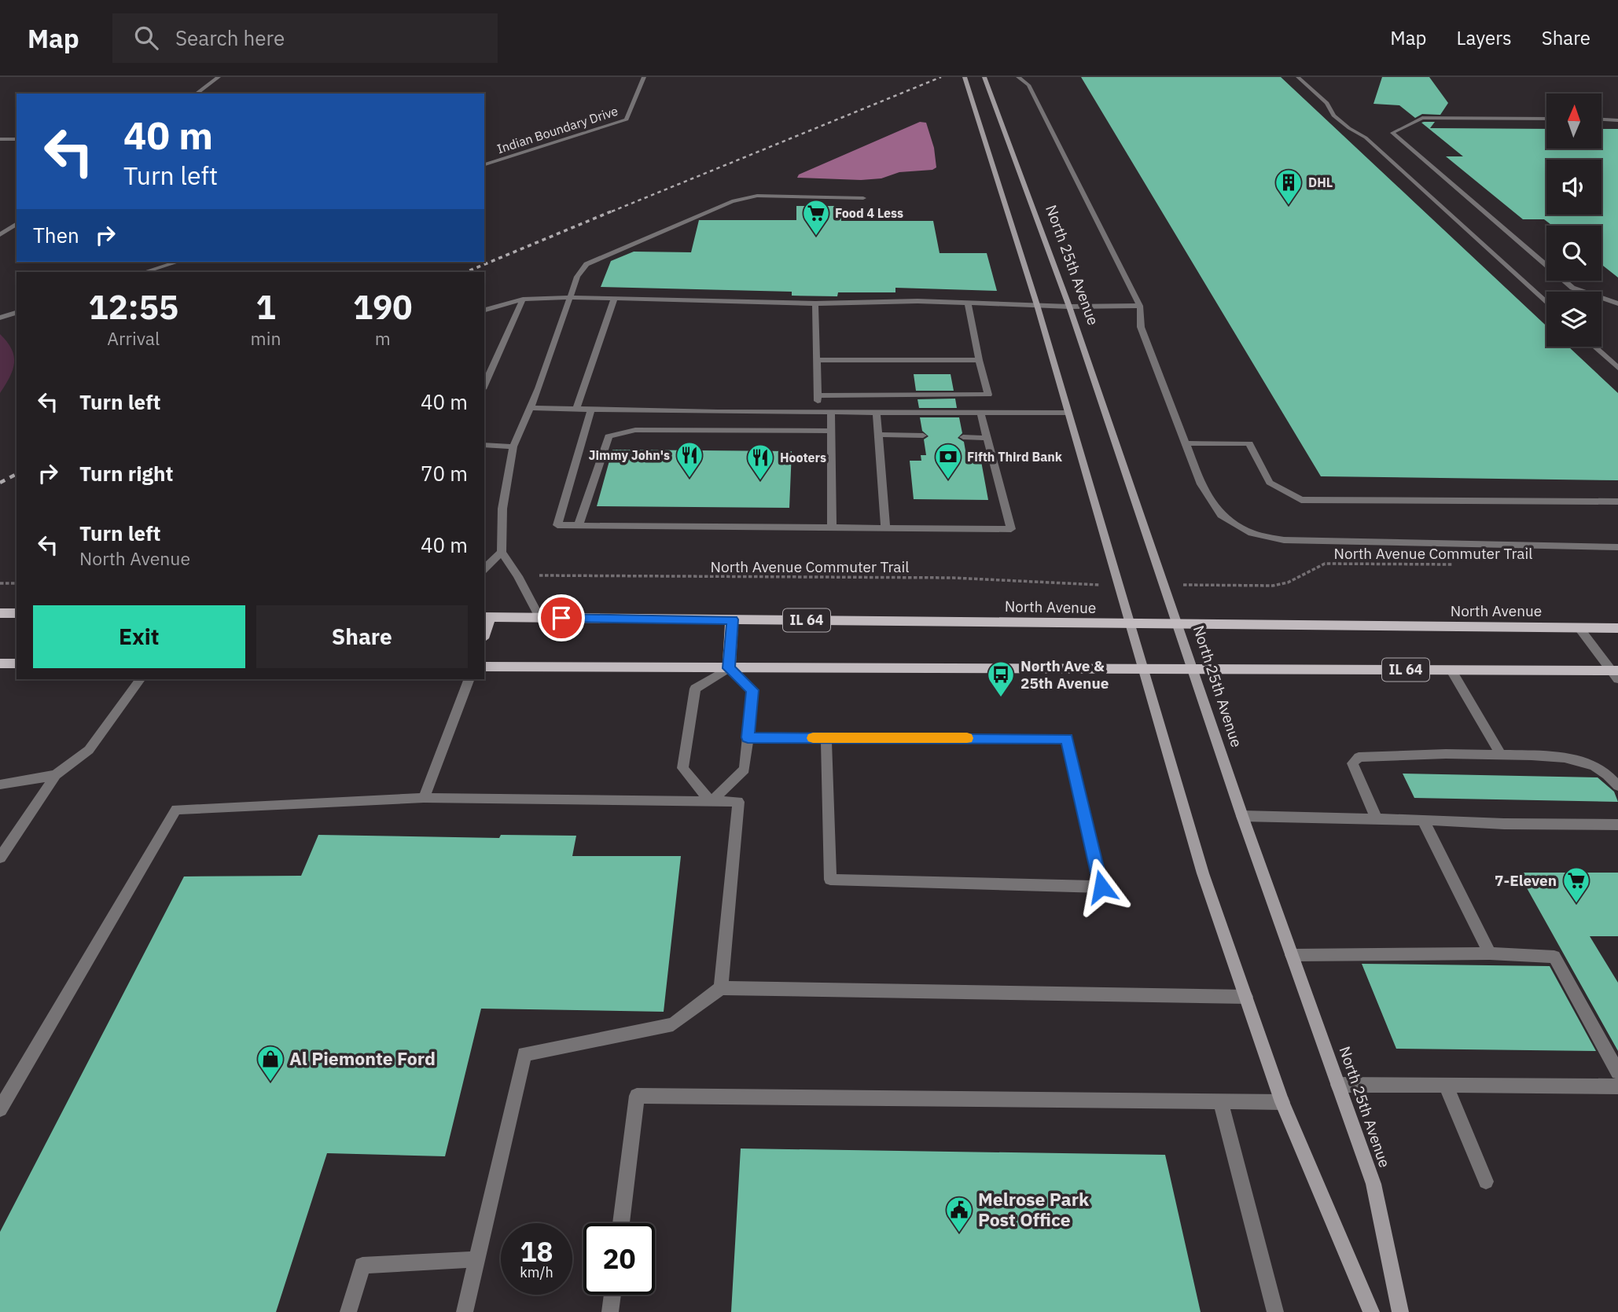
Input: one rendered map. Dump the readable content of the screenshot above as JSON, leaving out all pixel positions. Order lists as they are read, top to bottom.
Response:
{
  "streets": {
    "main road": ["North 25th Avenue", "North Avenue", "IL 64"],
    "street": ["Indian Boundary Drive"],
    "path": ["North Avenue Commuter Trail"]
  },
  "crossings": [
    ["North 25th Avenue", "North Avenue"],
    ["North 25th Avenue", "IL 64"]
  ],
  "places": {
    "building": ["DHL"],
    "supermarket": ["Food 4 Less", "7-Eleven"],
    "restaurant": ["Jimmy John's", "Hooters"],
    "bank": ["Fifth Third Bank"],
    "bus stop": ["North Ave & 25th Avenue"],
    "shop": ["Al Piemonte Ford"],
    "public building": ["Melrose Park Post Office"]
  },
  "north": "top",
  "page": {
    "header": "Map",
    "search": "Search here",
    "nav": ["Map", "Layers", "Share"],
    "turn": ["40 m", "Turn left"],
    "then": "Then",
    "eta": [
      "12:55",
      "Arrival",
      "1",
      "min",
      "190",
      "m"
    ],
    "list": [
      {
        "name": "Turn left",
        "value": "40 m"
      },
      {
        "name": "Turn right",
        "value": "70 m"
      },
      {
        "name": "Turn left",
        "note": "North Avenue",
        "value": "40 m"
      }
    ],
    "buttons": ["Exit", "Share"],
    "speed": "18 km/h",
    "limit": "20"
  }
}
